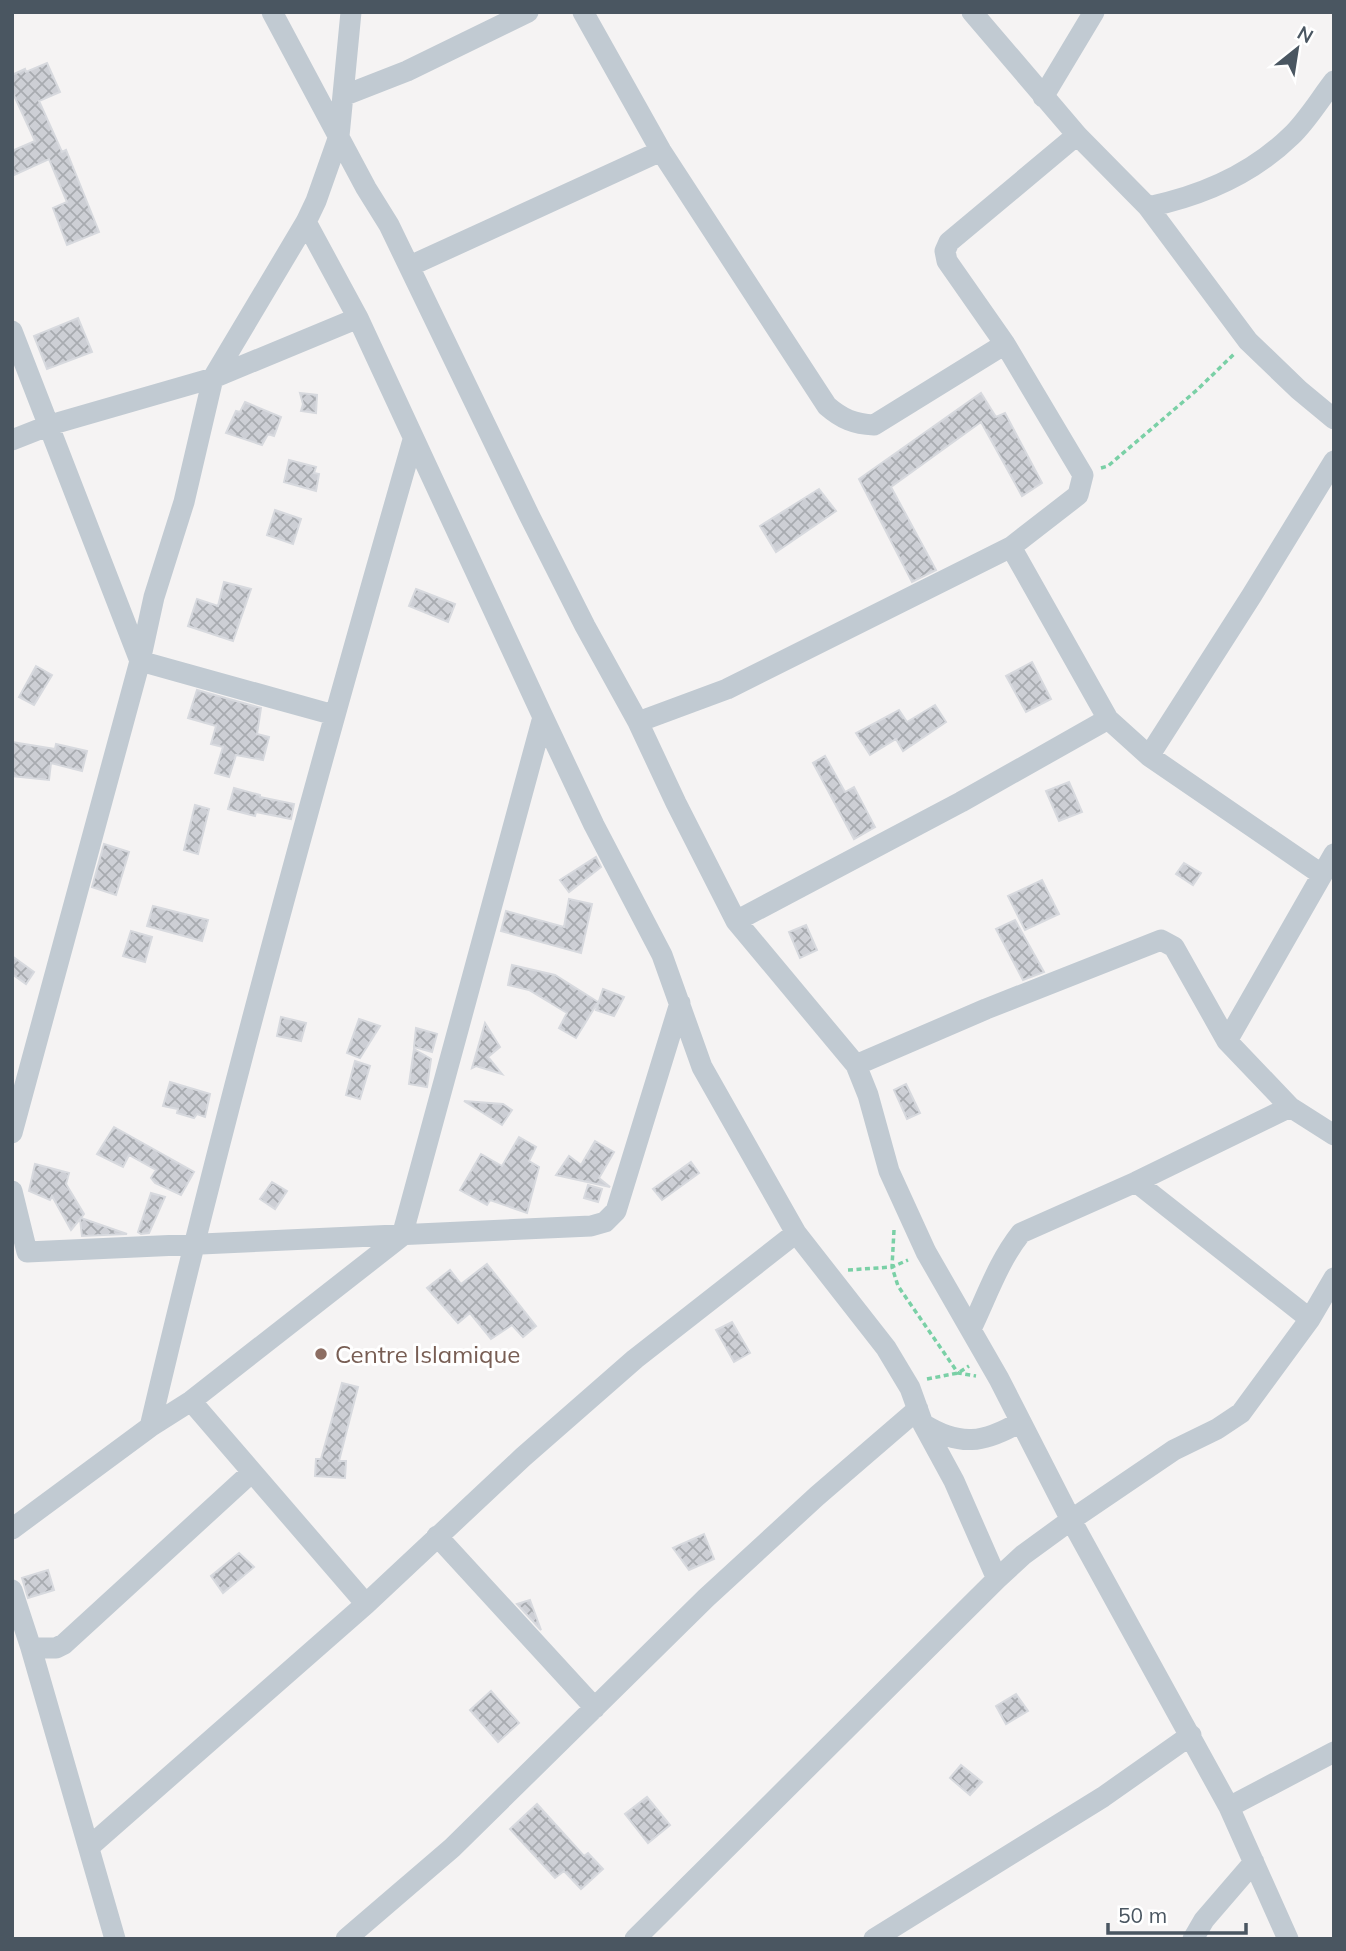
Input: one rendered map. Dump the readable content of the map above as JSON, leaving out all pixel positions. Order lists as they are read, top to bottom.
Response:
{
  "places": ["Centre Islamique"],
  "scale_bar": "50 m",
  "north": "top right"
}
